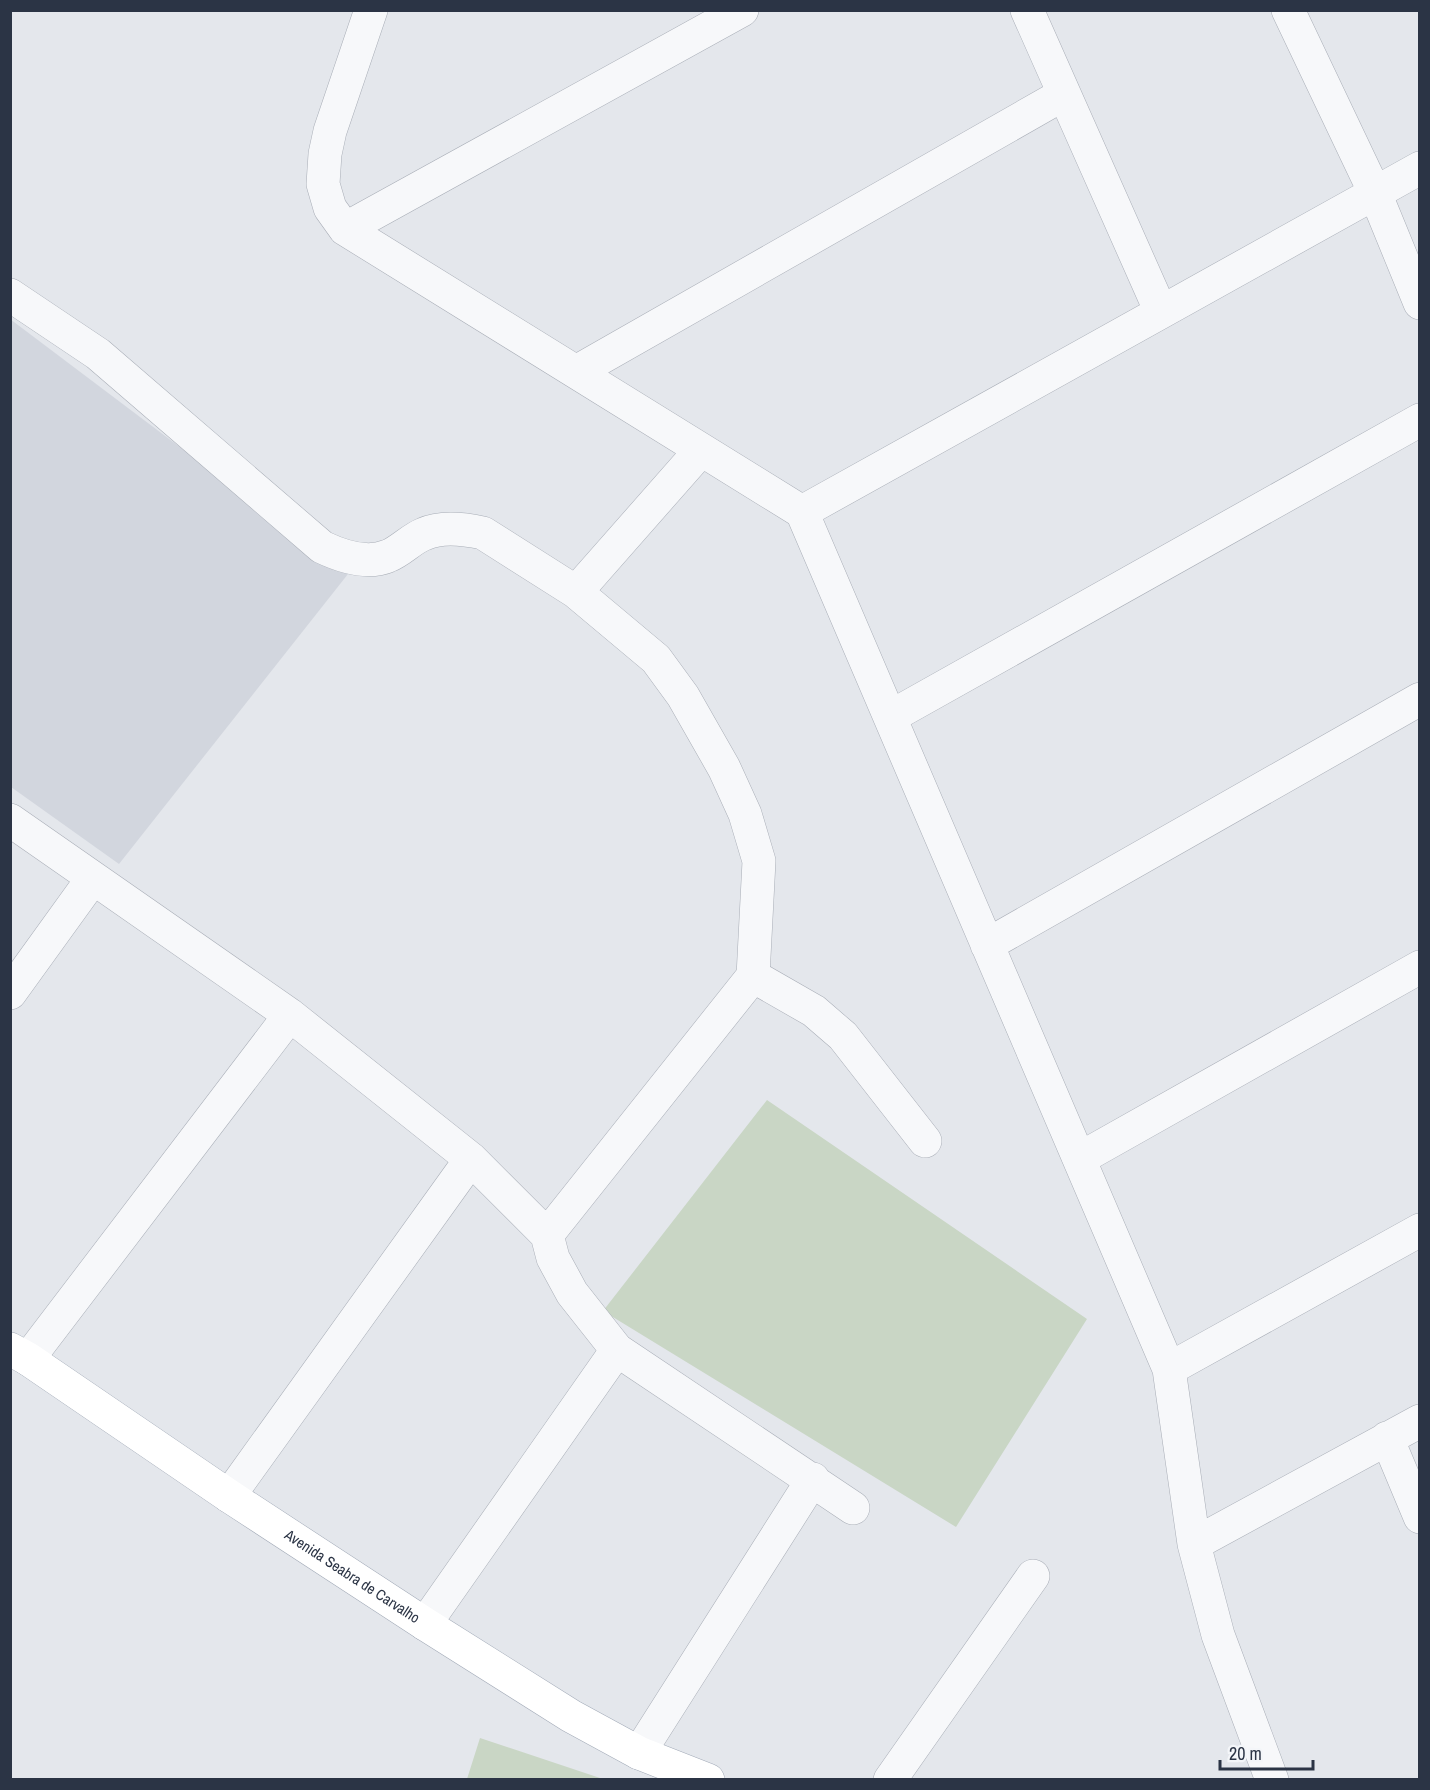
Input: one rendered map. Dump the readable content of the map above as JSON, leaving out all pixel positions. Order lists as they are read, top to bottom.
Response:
{
  "streets": {
    "main road": ["Avenida Seabra de Carvalho"]
  },
  "scale_bar": "20 m"
}
